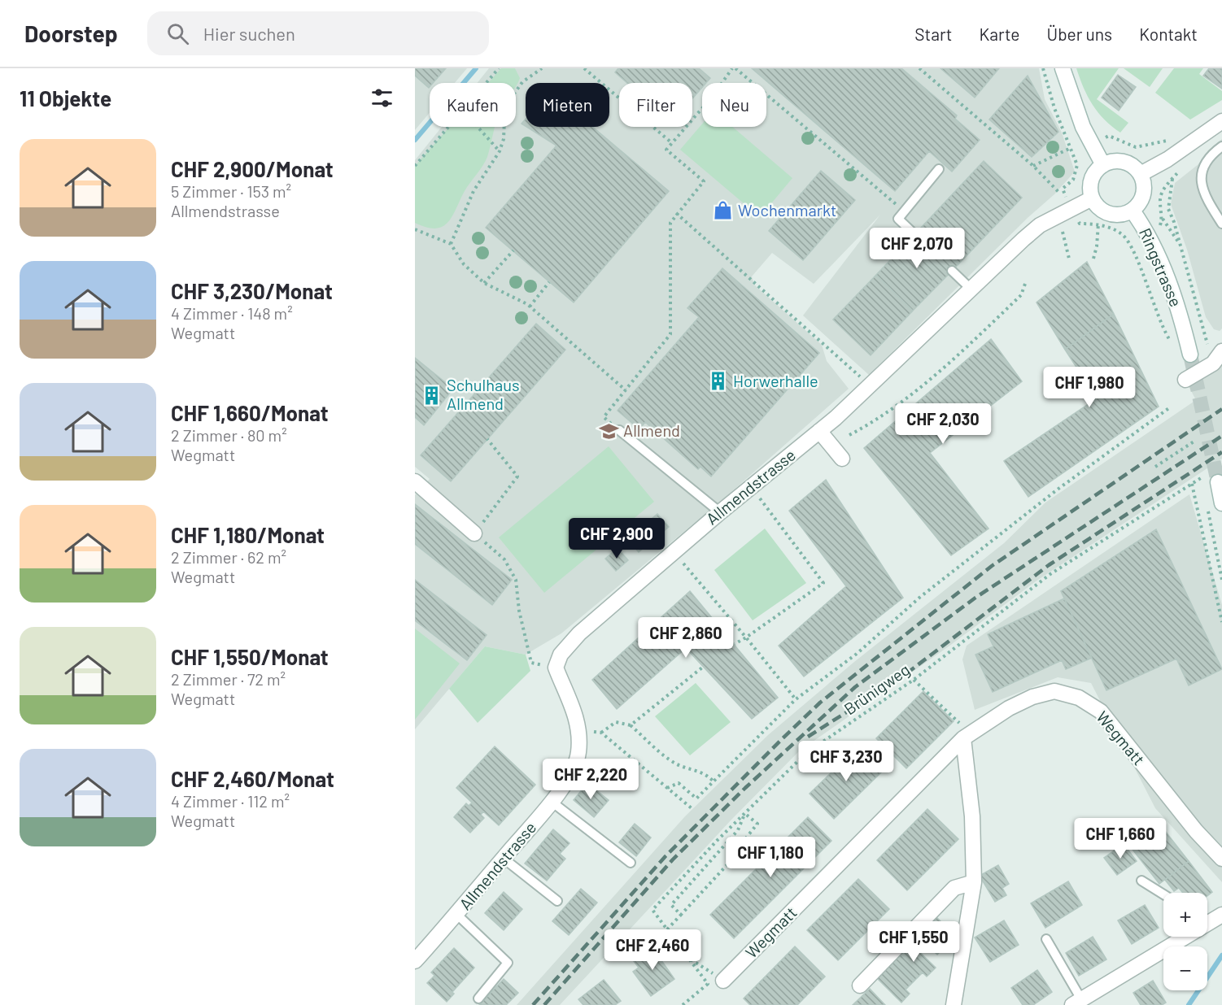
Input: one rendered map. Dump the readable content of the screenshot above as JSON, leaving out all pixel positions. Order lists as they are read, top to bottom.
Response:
{
  "streets": {
    "street": ["Ringstrasse", "Allmendstrasse", "Wegmatt"],
    "path": ["Brünigweg"]
  },
  "crossings": [
    ["Ringstrasse", "Allmendstrasse"]
  ],
  "places": {
    "shop": ["Wochenmarkt"],
    "building": ["Horwerhalle", "Schulhaus Allmend"],
    "school or university": ["Allmend"]
  },
  "page": {
    "header": "Doorstep",
    "search": "Hier suchen",
    "nav": [
      "Start",
      "Karte",
      "Über uns",
      "Kontakt"
    ],
    "heading": "11 Objekte",
    "chip": [
      "Kaufen",
      "Mieten",
      "Filter",
      "Neu"
    ],
    "list": [
      {
        "name": "CHF 2,900/Monat",
        "note": "5 Zimmer · 153 m² · Allmendstrasse"
      },
      {
        "name": "CHF 3,230/Monat",
        "note": "4 Zimmer · 148 m² · Wegmatt"
      },
      {
        "name": "CHF 1,660/Monat",
        "note": "2 Zimmer · 80 m² · Wegmatt"
      },
      {
        "name": "CHF 1,180/Monat",
        "note": "2 Zimmer · 62 m² · Wegmatt"
      },
      {
        "name": "CHF 1,550/Monat",
        "note": "2 Zimmer · 72 m² · Wegmatt"
      },
      {
        "name": "CHF 2,460/Monat",
        "note": "4 Zimmer · 112 m² · Wegmatt"
      }
    ],
    "price": [
      "CHF 2,070",
      "CHF 1,980",
      "CHF 2,030",
      "CHF 2,900",
      "CHF 2,860",
      "CHF 3,230",
      "CHF 2,220",
      "CHF 1,660",
      "CHF 1,180",
      "CHF 1,550",
      "CHF 2,460"
    ],
    "map_buttons": ["+", "−"]
  }
}
